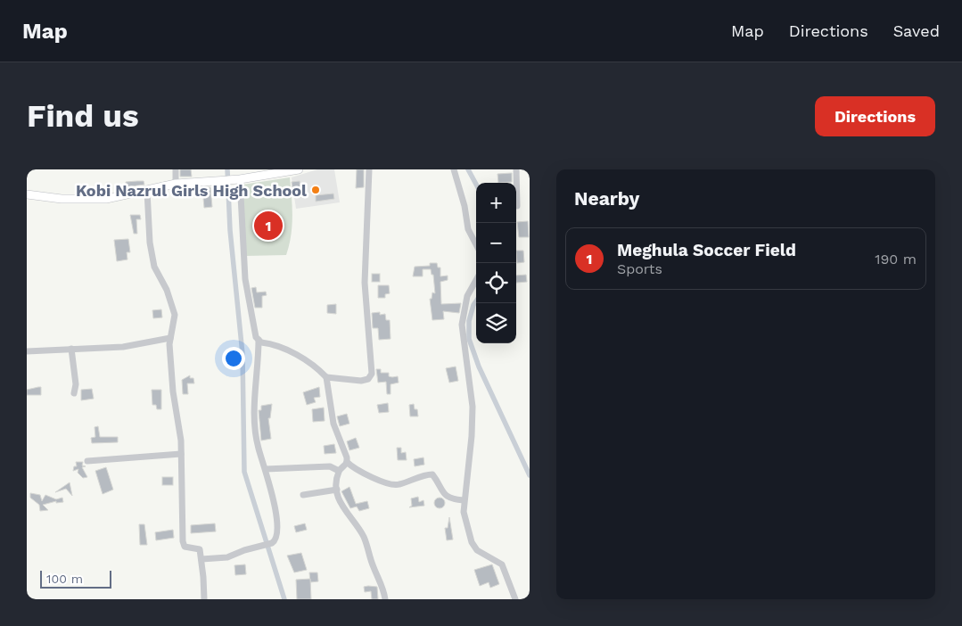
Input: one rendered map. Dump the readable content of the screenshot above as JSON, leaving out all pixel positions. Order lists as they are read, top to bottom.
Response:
{
  "places": ["Kobi Nazrul Girls High School"],
  "scale_bar": "100 m",
  "page": {
    "header": "Map",
    "nav": ["Map", "Directions", "Saved"],
    "buttons": "Directions",
    "title": "Find us",
    "heading": "Nearby",
    "map_buttons": ["+", "−"],
    "pins": "1",
    "list": [
      {
        "mark": "1",
        "name": "Meghula Soccer Field",
        "note": "Sports",
        "value": "190 m"
      }
    ],
    "scale": "100 m"
  }
}
